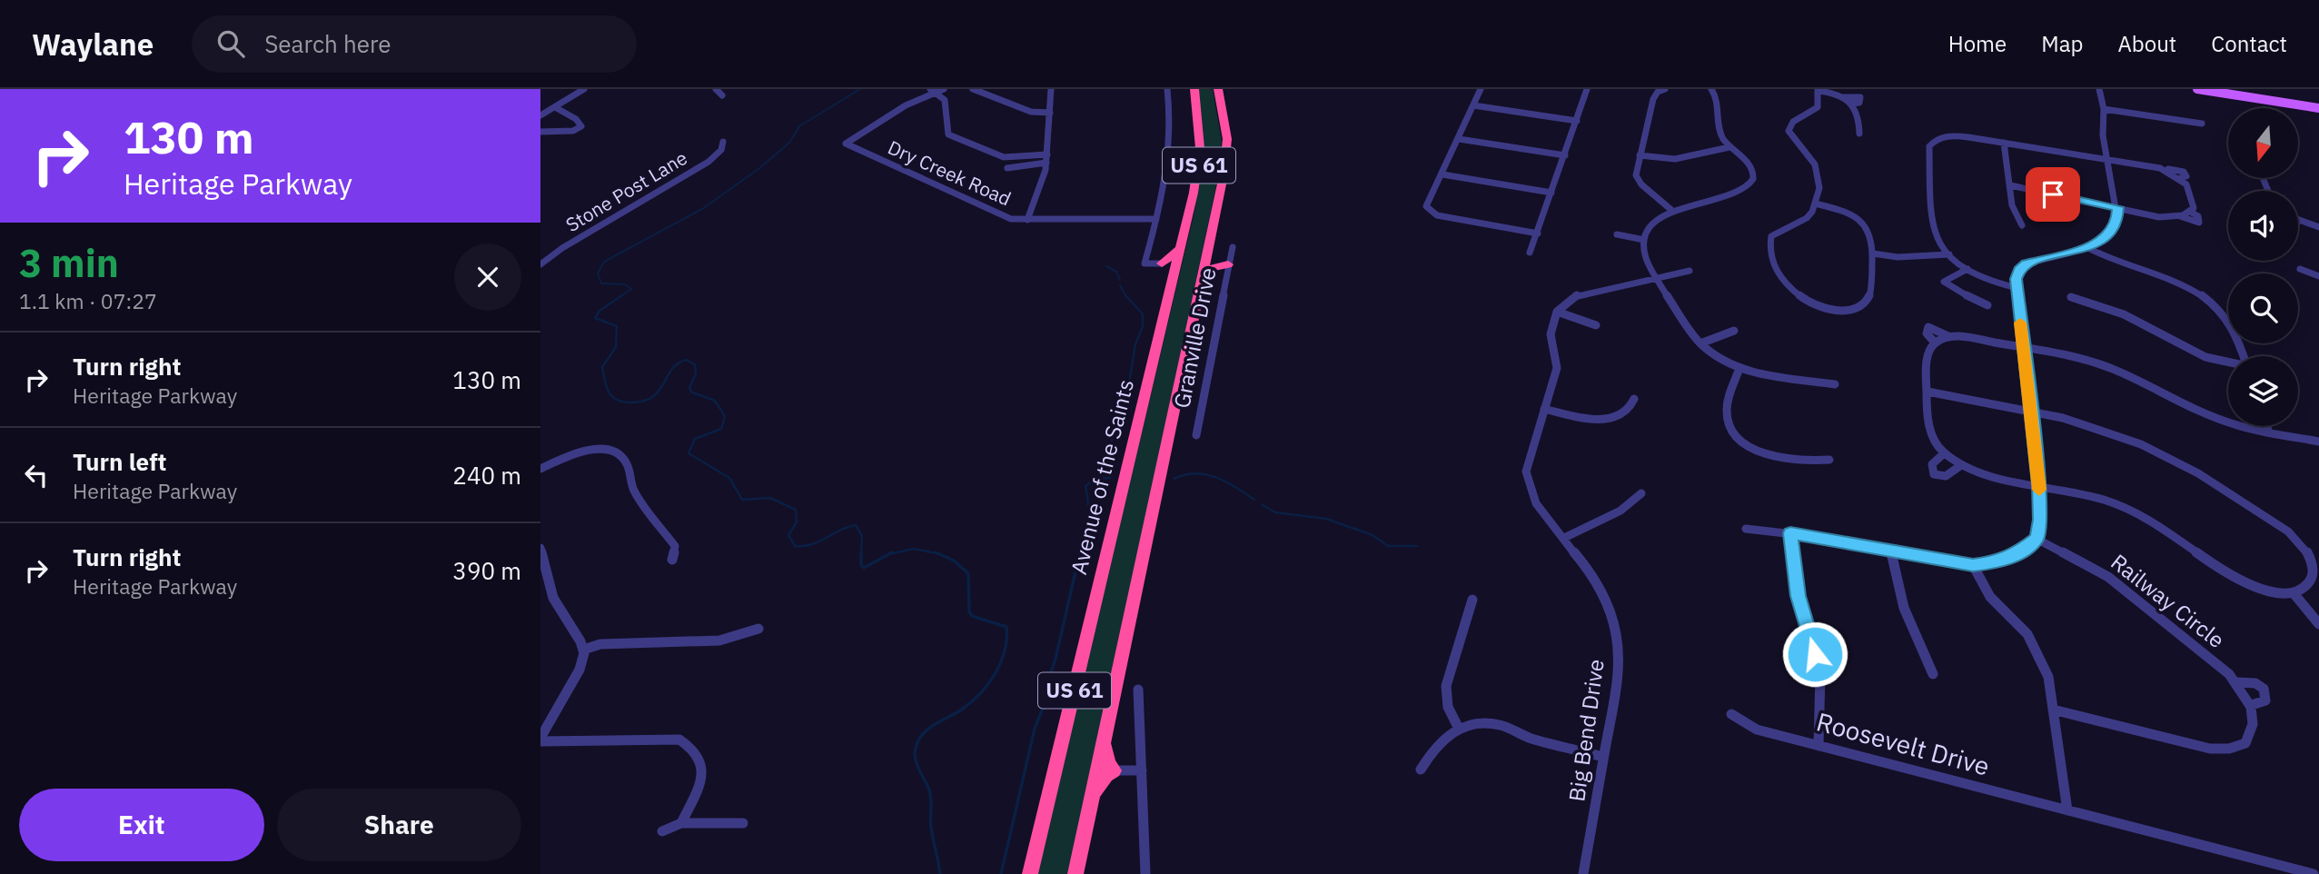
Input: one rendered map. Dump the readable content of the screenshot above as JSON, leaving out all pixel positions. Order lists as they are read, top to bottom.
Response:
{
  "streets": {
    "highway": ["US 61", "Avenue of the Saints"],
    "street": [
      "Dry Creek Road",
      "Stone Post Lane",
      "Granville Drive",
      "Railway Circle",
      "Big Bend Drive",
      "Roosevelt Drive"
    ]
  },
  "north": "bottom",
  "page": {
    "header": "Waylane",
    "search": "Search here",
    "nav": [
      "Home",
      "Map",
      "About",
      "Contact"
    ],
    "turn": ["130 m", "Heritage Parkway"],
    "heading": ["3 min", "1.1 km · 07:27"],
    "list": [
      {
        "name": "Turn right",
        "note": "Heritage Parkway",
        "value": "130 m"
      },
      {
        "name": "Turn left",
        "note": "Heritage Parkway",
        "value": "240 m"
      },
      {
        "name": "Turn right",
        "note": "Heritage Parkway",
        "value": "390 m"
      }
    ],
    "buttons": ["Exit", "Share"]
  }
}
